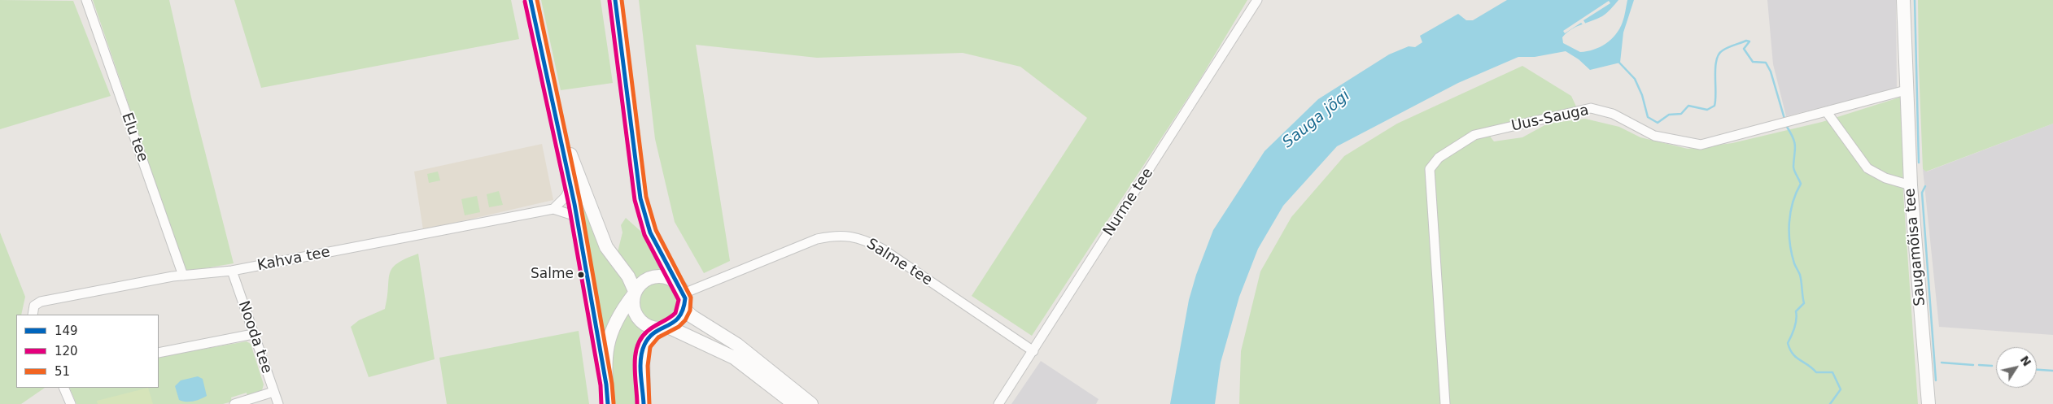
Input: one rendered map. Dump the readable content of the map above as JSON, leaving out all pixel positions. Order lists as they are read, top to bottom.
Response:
{
  "streets": {
    "main road": ["Saugamõisa tee"],
    "street": [
      "Uus-Sauga",
      "Elu tee",
      "Nurme tee",
      "Kahva tee",
      "Salme tee",
      "Nooda tee"
    ]
  },
  "crossings": [
    ["Uus-Sauga", "Saugamõisa tee"],
    ["Elu tee", "Kahva tee"],
    ["Nurme tee", "Salme tee"],
    ["Kahva tee", "Nooda tee"]
  ],
  "water": ["Sauga jõgi"],
  "places": ["Salme"],
  "lines": ["transit line 149", "transit line 51", "transit line 120"],
  "legend": ["149", "120", "51"],
  "north": "top right"
}
